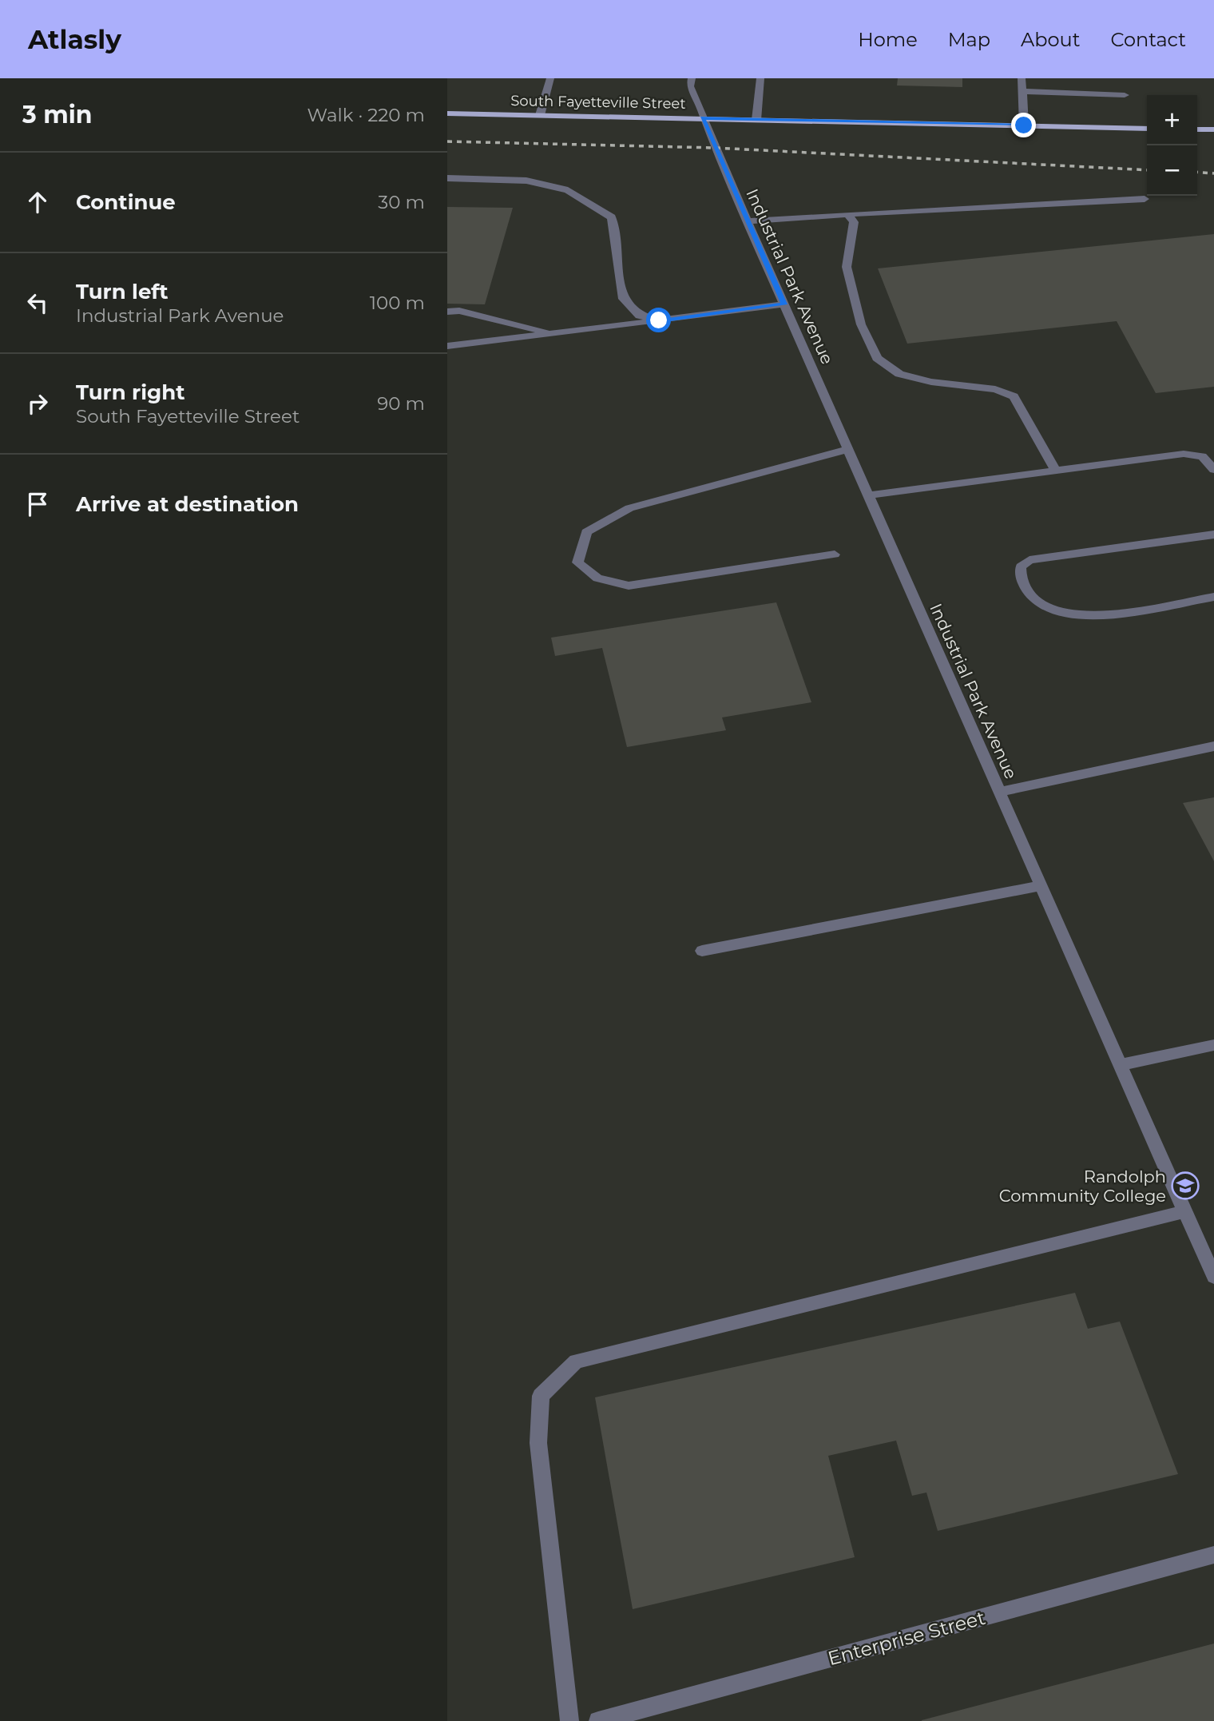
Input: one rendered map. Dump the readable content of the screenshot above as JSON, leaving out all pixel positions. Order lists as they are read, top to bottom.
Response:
{
  "streets": {
    "main road": ["South Fayetteville Street"],
    "street": ["Industrial Park Avenue", "Enterprise Street"]
  },
  "crossings": [
    ["South Fayetteville Street", "Industrial Park Avenue"]
  ],
  "places": {
    "school or university": ["Randolph Community College"]
  },
  "page": {
    "header": "Atlasly",
    "nav": [
      "Home",
      "Map",
      "About",
      "Contact"
    ],
    "heading": ["3 min", "Walk · 220 m"],
    "map_buttons": ["+", "−"],
    "list": [
      ["Continue", "30 m"],
      ["Turn left", "Industrial Park Avenue", "100 m"],
      ["Turn right", "South Fayetteville Street", "90 m"],
      "Arrive at destination"
    ]
  }
}
